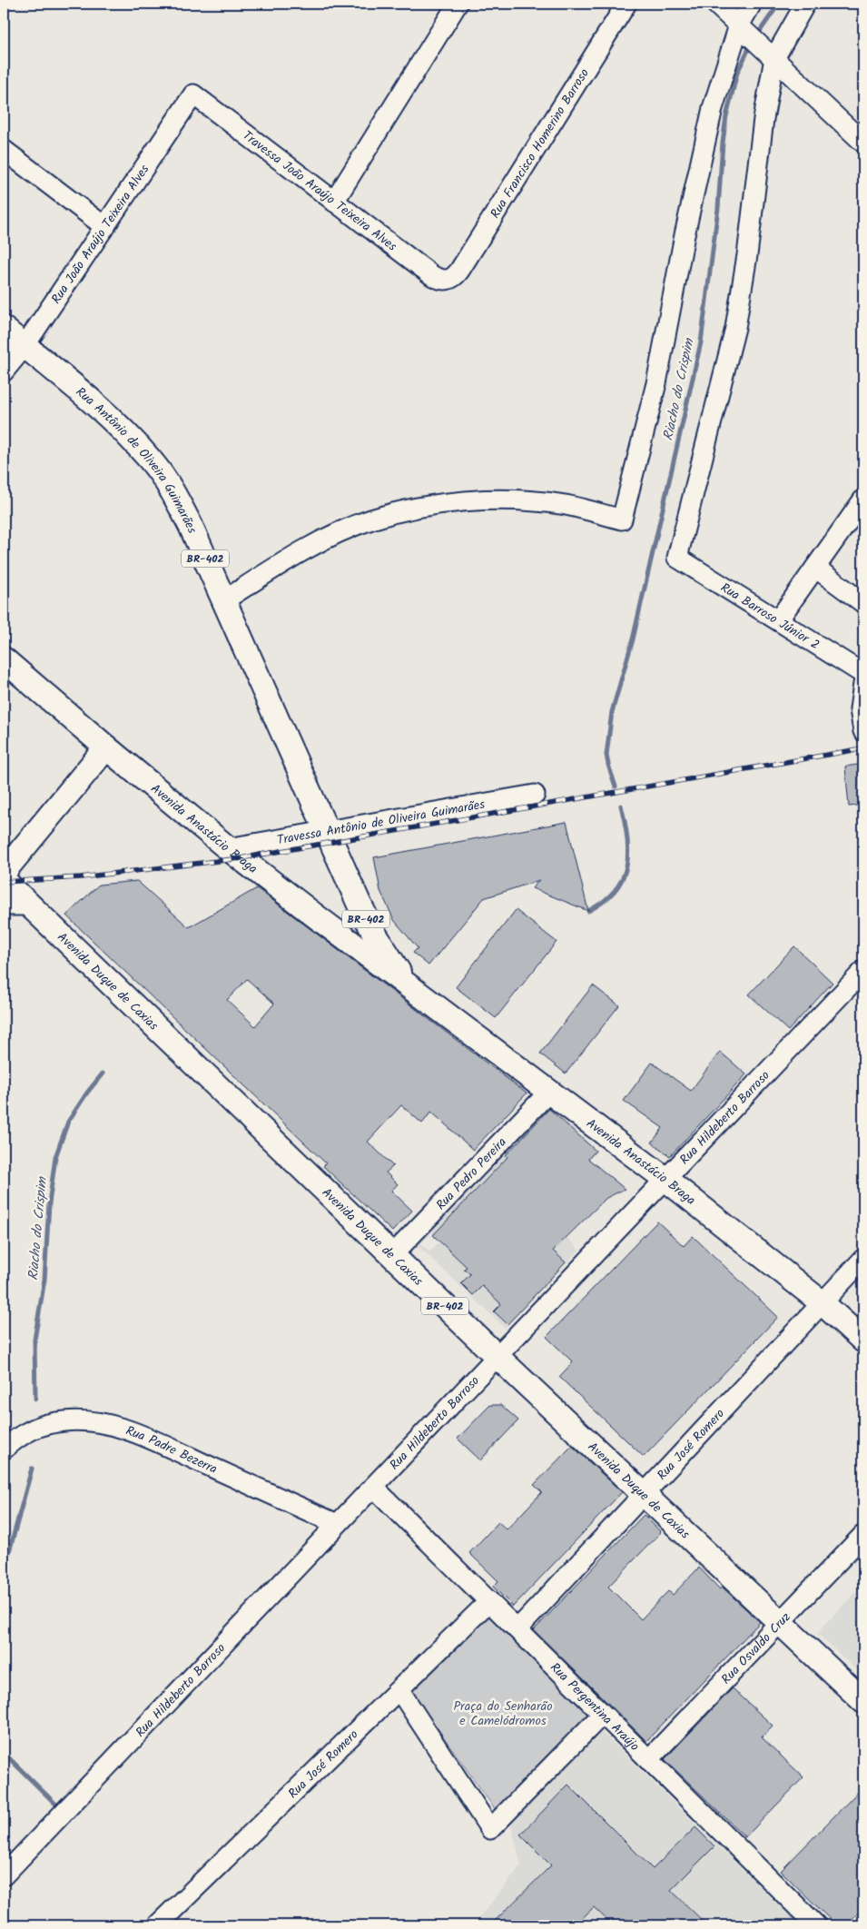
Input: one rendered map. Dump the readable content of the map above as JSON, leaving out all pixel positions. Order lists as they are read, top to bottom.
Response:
{
  "streets": {
    "main road": [
      "Rua Antônio de Oliveira Guimarães",
      "BR-402",
      "Avenida Anastácio Braga",
      "Avenida Duque de Caxias"
    ],
    "street": [
      "Rua Francisco Homerino Barroso",
      "Travessa João Araújo Teixeira Alves",
      "Rua João Araújo Teixeira Alves",
      "Rua Barroso Júnior 2",
      "Travessa Antônio de Oliveira Guimarães",
      "Rua Hildeberto Barroso",
      "Rua Pedro Pereira",
      "Rua José Romero",
      "Rua Padre Bezerra",
      "Rua Osvaldo Cruz",
      "Rua Pergentina Araújo"
    ]
  },
  "crossings": [
    ["Rua Francisco Homerino Barroso", "Travessa João Araújo Teixeira Alves"],
    ["Travessa João Araújo Teixeira Alves", "Rua João Araújo Teixeira Alves"],
    ["Rua João Araújo Teixeira Alves", "Rua Antônio de Oliveira Guimarães"],
    ["Rua Antônio de Oliveira Guimarães", "Travessa Antônio de Oliveira Guimarães"],
    ["Rua Antônio de Oliveira Guimarães", "Avenida Anastácio Braga"],
    ["Travessa Antônio de Oliveira Guimarães", "Avenida Anastácio Braga"],
    ["Avenida Anastácio Braga", "Rua Hildeberto Barroso"],
    ["Avenida Anastácio Braga", "Rua Pedro Pereira"],
    ["Avenida Anastácio Braga", "Rua José Romero"],
    ["Avenida Duque de Caxias", "Rua Hildeberto Barroso"],
    ["Avenida Duque de Caxias", "Rua Pedro Pereira"],
    ["Avenida Duque de Caxias", "Rua José Romero"],
    ["Avenida Duque de Caxias", "Rua Osvaldo Cruz"],
    ["Rua Hildeberto Barroso", "Rua Padre Bezerra"],
    ["Rua Hildeberto Barroso", "Rua Pergentina Araújo"],
    ["Rua José Romero", "Rua Pergentina Araújo"],
    ["Rua Osvaldo Cruz", "Rua Pergentina Araújo"]
  ],
  "water": ["Riacho do Crispim"],
  "parks": ["Praça do Senharão e Camelódromos"]
}
